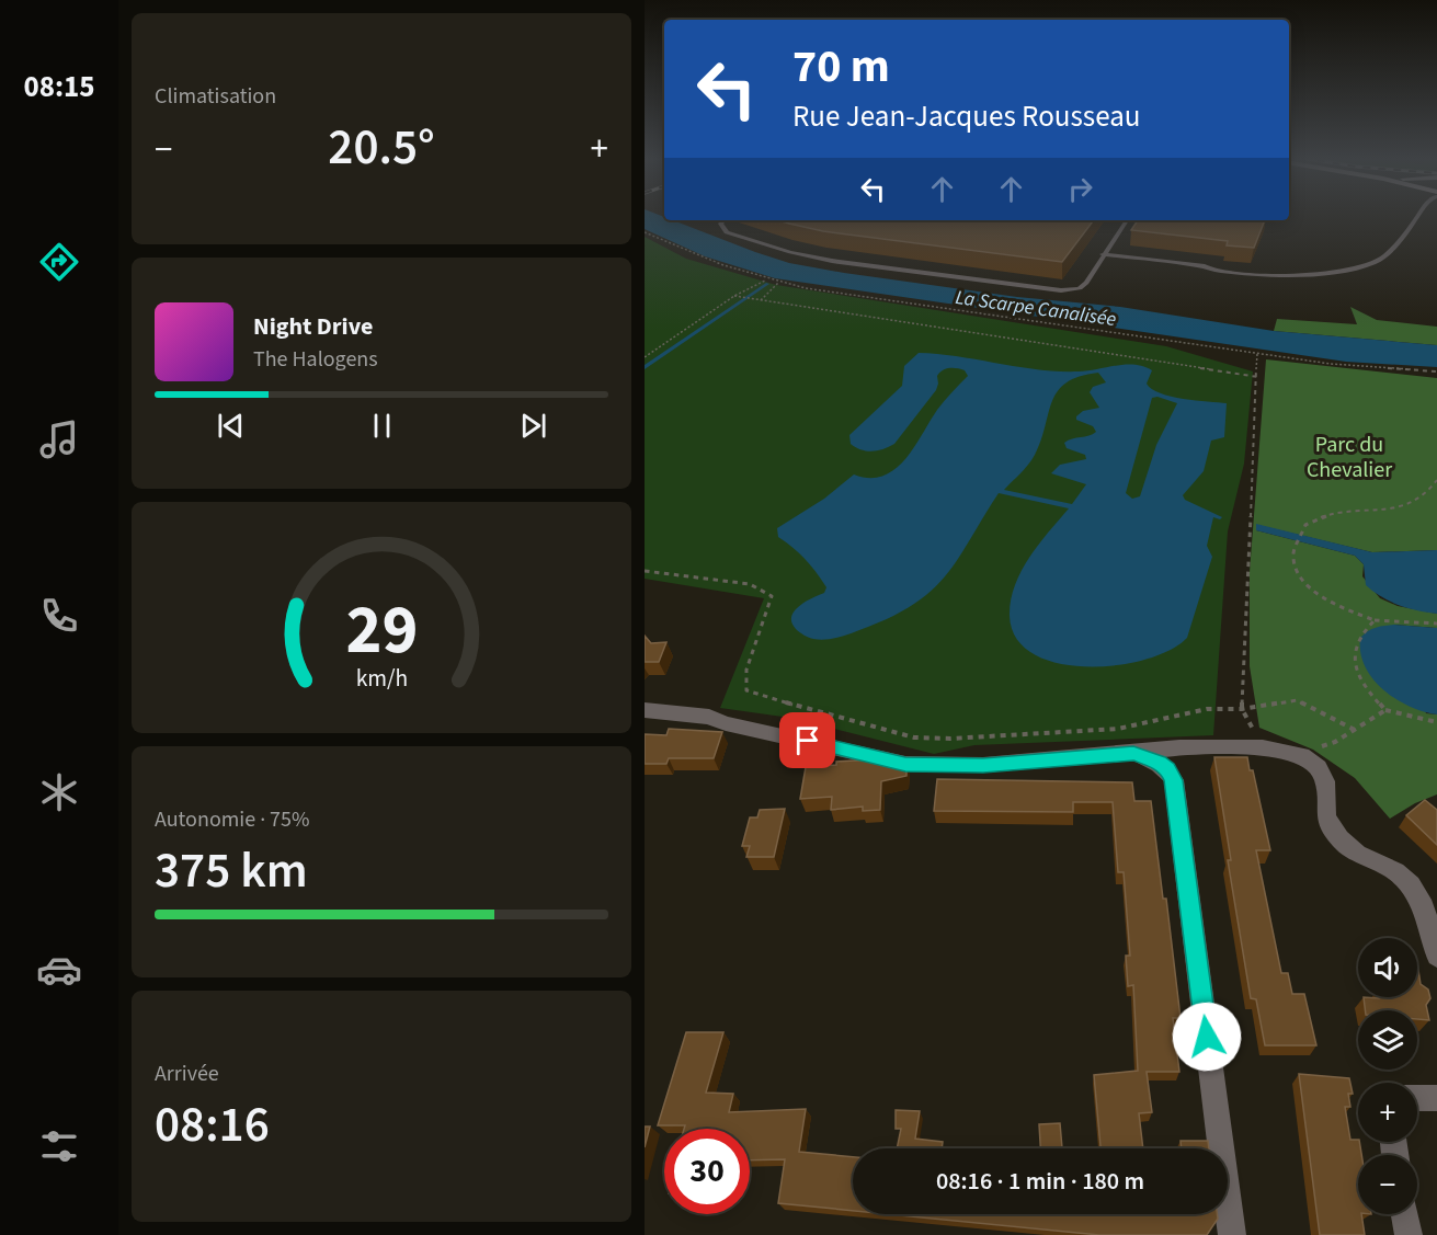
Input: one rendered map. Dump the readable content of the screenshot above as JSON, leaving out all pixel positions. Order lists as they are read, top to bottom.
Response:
{
  "water": ["La Scarpe Canalisée"],
  "parks": ["Parc du Chevalier"],
  "page": {
    "tabs": "08:15",
    "tile": [
      "Climatisation",
      ["Autonomie · 75%", "375 km"],
      ["Arrivée", "08:16"]
    ],
    "turn": ["70 m", "Rue Jean-Jacques Rousseau"],
    "heat": ["−", "20.5°", "+"],
    "song": ["Night Drive", "The Halogens"],
    "map_buttons": ["+", "−"],
    "limit": "30",
    "trip": "08:16 · 1 min · 180 m",
    "gauge": ["29", "km/h"]
  }
}
